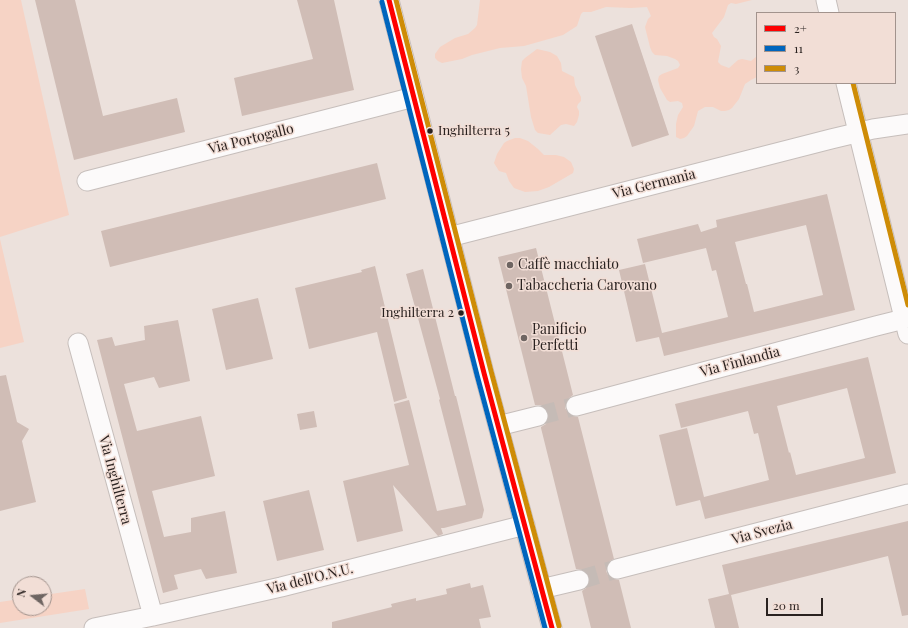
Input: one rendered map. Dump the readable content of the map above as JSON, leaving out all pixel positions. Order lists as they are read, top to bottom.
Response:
{
  "streets": {
    "street": [
      "Via Portogallo",
      "Via Germania",
      "Via Finlandia",
      "Via Inghilterra",
      "Via Svezia",
      "Via dell'O.N.U."
    ]
  },
  "crossings": [
    ["Via Inghilterra", "Via dell'O.N.U."]
  ],
  "places": [
    "Inghilterra 5",
    "Caffè macchiato",
    "Tabaccheria Carovano",
    "Inghilterra 2",
    "Panificio Perfetti"
  ],
  "lines": ["transit line 2+", "transit line 3", "transit line 11"],
  "legend": ["2+", "11", "3"],
  "scale_bar": "20 m",
  "north": "left"
}
